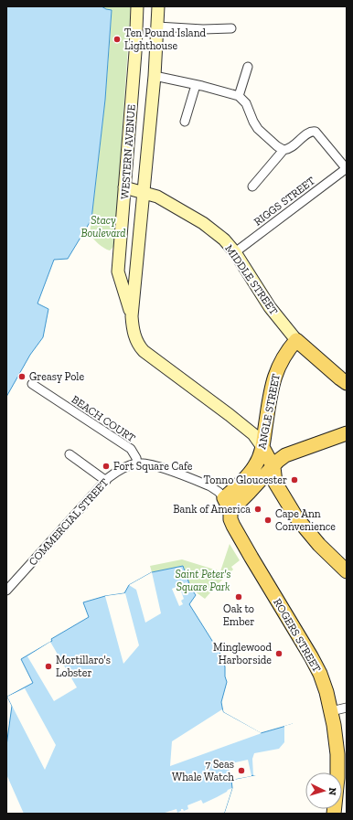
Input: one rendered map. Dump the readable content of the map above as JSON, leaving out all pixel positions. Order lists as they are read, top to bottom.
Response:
{
  "streets": {
    "main road": [
      "WESTERN AVENUE",
      "MIDDLE STREET",
      "ANGLE STREET",
      "COMMERCIAL STREET",
      "ROGERS STREET"
    ],
    "street": ["RIGGS STREET", "BEACH COURT"]
  },
  "crossings": [
    ["WESTERN AVENUE", "MIDDLE STREET"],
    ["WESTERN AVENUE", "ANGLE STREET"],
    ["RIGGS STREET", "MIDDLE STREET"],
    ["MIDDLE STREET", "ANGLE STREET"],
    ["ANGLE STREET", "COMMERCIAL STREET"],
    ["BEACH COURT", "COMMERCIAL STREET"],
    ["COMMERCIAL STREET", "ROGERS STREET"]
  ],
  "parks": ["Stacy Boulevard", "Saint Peter's Square Park"],
  "places": [
    "Ten Pound Island Lighthouse",
    "Greasy Pole",
    "Fort Square Cafe",
    "Tonno Gloucester",
    "Bank of America",
    "Cape Ann Convenience",
    "Oak to Ember",
    "Minglewood Harborside",
    "Mortillaro's Lobster",
    "7 Seas Whale Watch"
  ],
  "north": "right"
}
